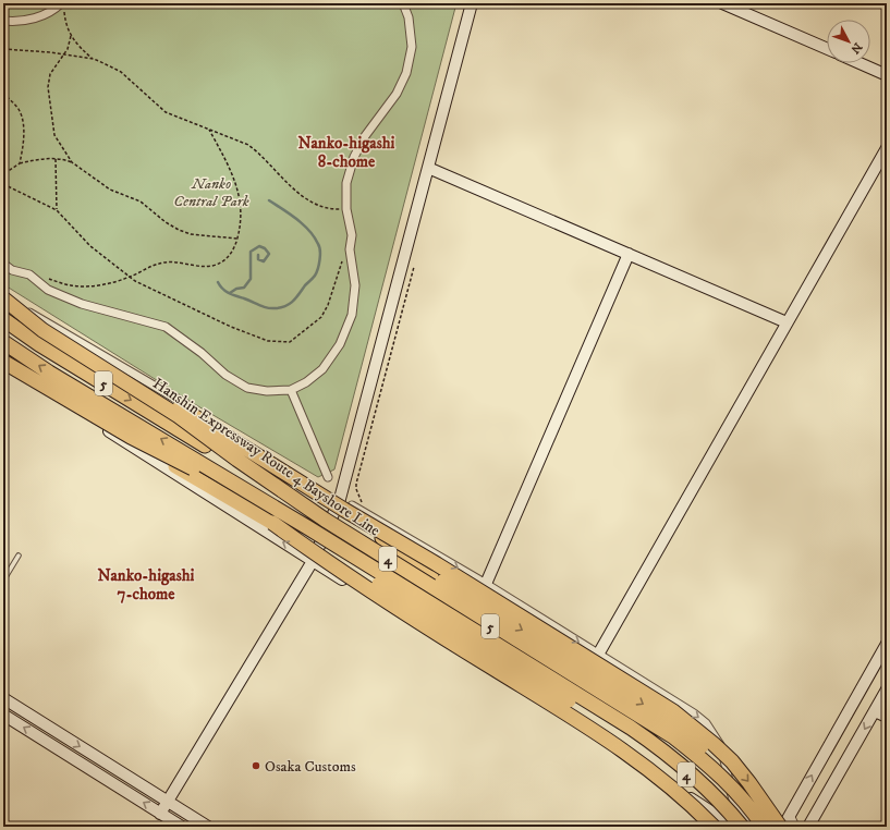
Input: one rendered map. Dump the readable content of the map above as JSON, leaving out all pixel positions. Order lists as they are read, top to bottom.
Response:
{
  "streets": {
    "highway": ["5", "Hanshin Expressway Route 4 Bayshore Line", "4"]
  },
  "crossings": [
    ["5", "Hanshin Expressway Route 4 Bayshore Line"]
  ],
  "districts": ["Nanko-higashi 8-chome", "Nanko-higashi 7-chome"],
  "parks": ["Nanko Central Park"],
  "places": ["Osaka Customs"],
  "north": "bottom right"
}
